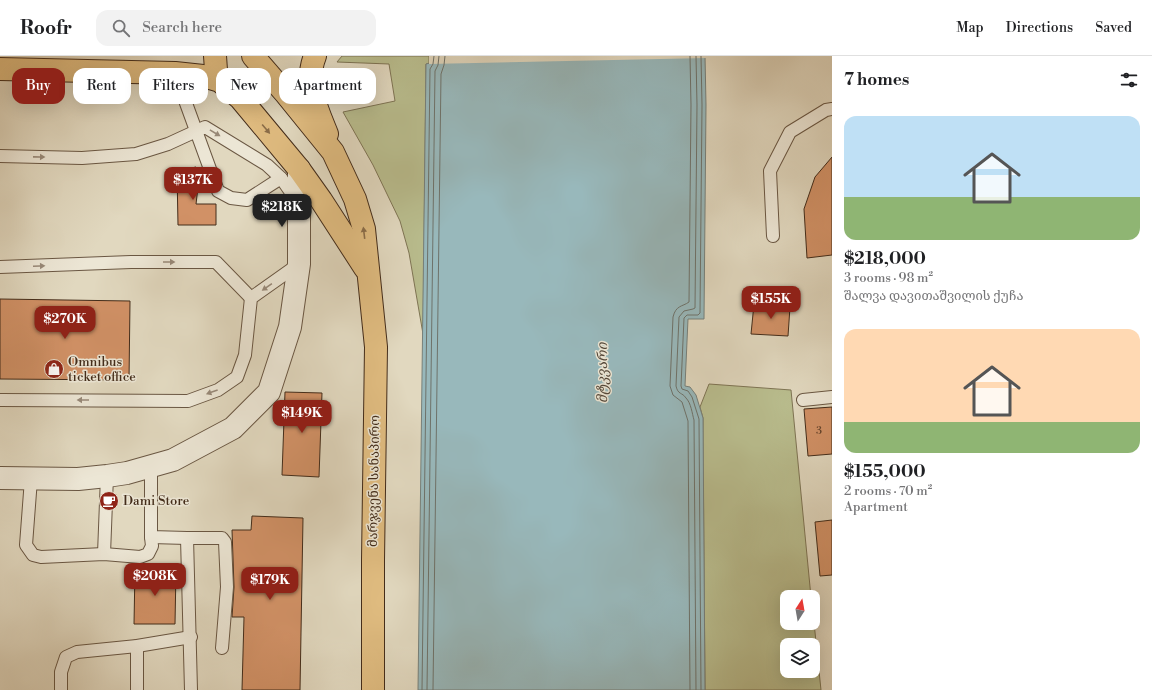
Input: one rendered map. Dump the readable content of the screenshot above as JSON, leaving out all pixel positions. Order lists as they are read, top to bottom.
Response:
{
  "streets": {
    "highway": ["მარჯვენა სანაპირო"]
  },
  "water": ["მტკვარი"],
  "places": {
    "shop": ["Omnibus ticket office"],
    "cafe": ["Dami Store"]
  },
  "house_numbers": ["3"],
  "north": "top",
  "page": {
    "header": "Roofr",
    "search": "Search here",
    "nav": ["Map", "Directions", "Saved"],
    "heading": "7 homes",
    "chip": [
      "Buy",
      "Rent",
      "Filters",
      "New",
      "Apartment"
    ],
    "list": [
      {
        "name": "$218,000",
        "note": "3 rooms · 98 m² · შალვა დავითაშვილის ქუჩა"
      },
      {
        "name": "$155,000",
        "note": "2 rooms · 70 m² · Apartment"
      }
    ],
    "price": [
      "$137K",
      "$218K",
      "$155K",
      "$270K",
      "$149K",
      "$208K",
      "$179K"
    ]
  }
}
